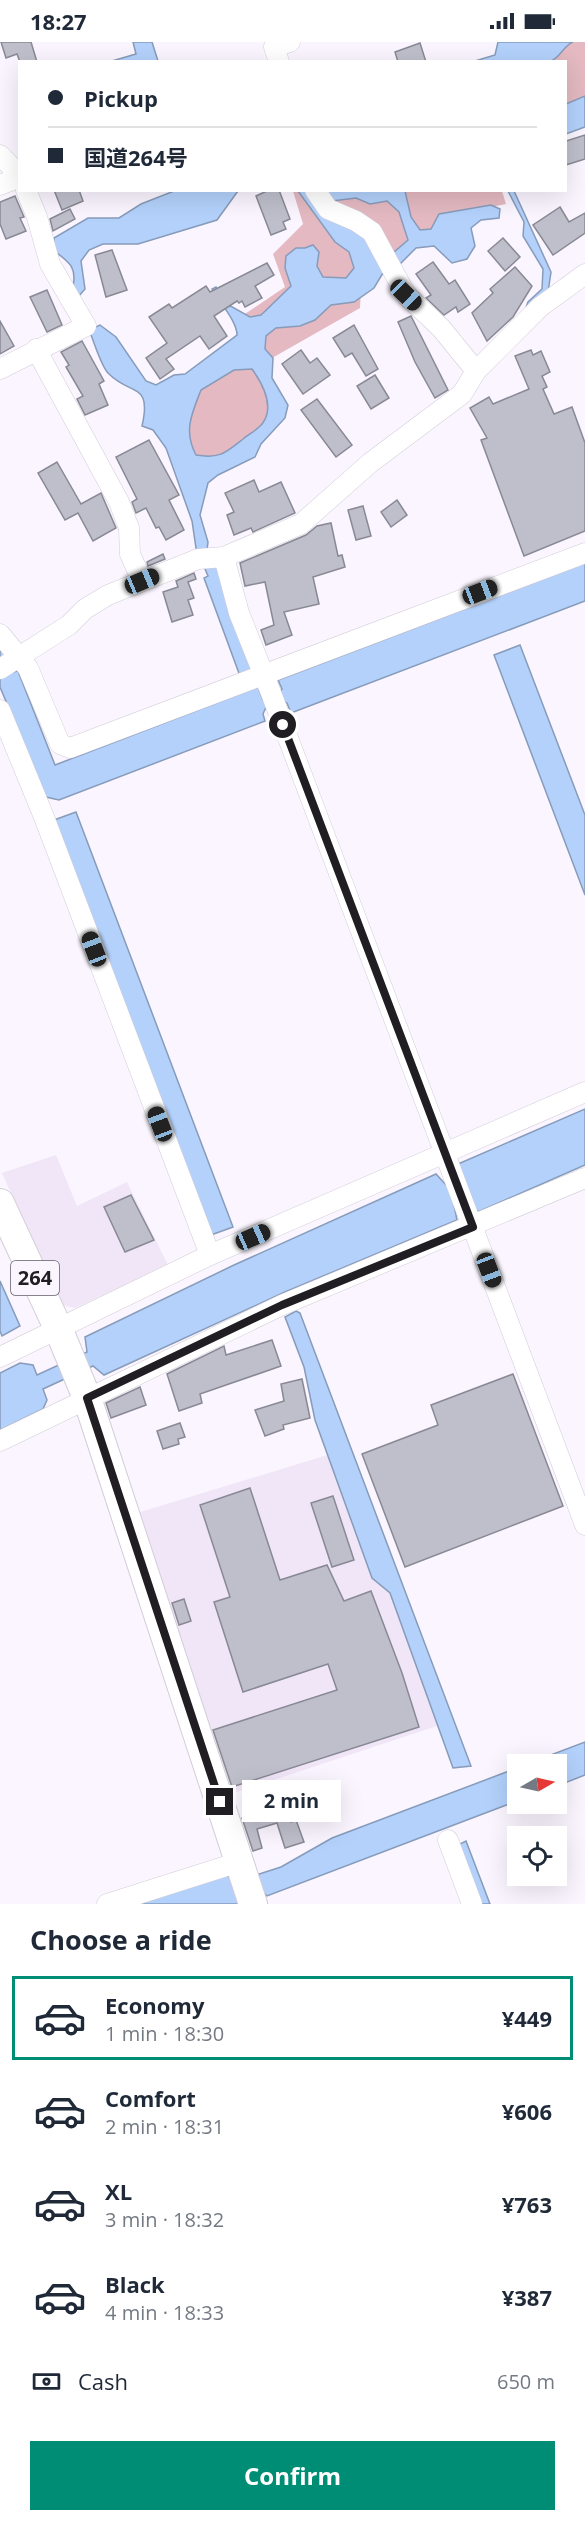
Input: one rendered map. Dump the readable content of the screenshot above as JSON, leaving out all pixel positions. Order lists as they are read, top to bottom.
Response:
{
  "streets": {
    "highway": ["264"]
  },
  "north": "right",
  "page": {
    "status": "18:27",
    "banner": ["Pickup", "国道264号"],
    "bubble": "2 min",
    "heading": "Choose a ride",
    "list": [
      {
        "name": "Economy",
        "note": "1 min · 18:30",
        "value": "¥449"
      },
      {
        "name": "Comfort",
        "note": "2 min · 18:31",
        "value": "¥606"
      },
      {
        "name": "XL",
        "note": "3 min · 18:32",
        "value": "¥763"
      },
      {
        "name": "Black",
        "note": "4 min · 18:33",
        "value": "¥387"
      }
    ],
    "pay": ["Cash", "650 m"],
    "buttons": "Confirm"
  }
}
